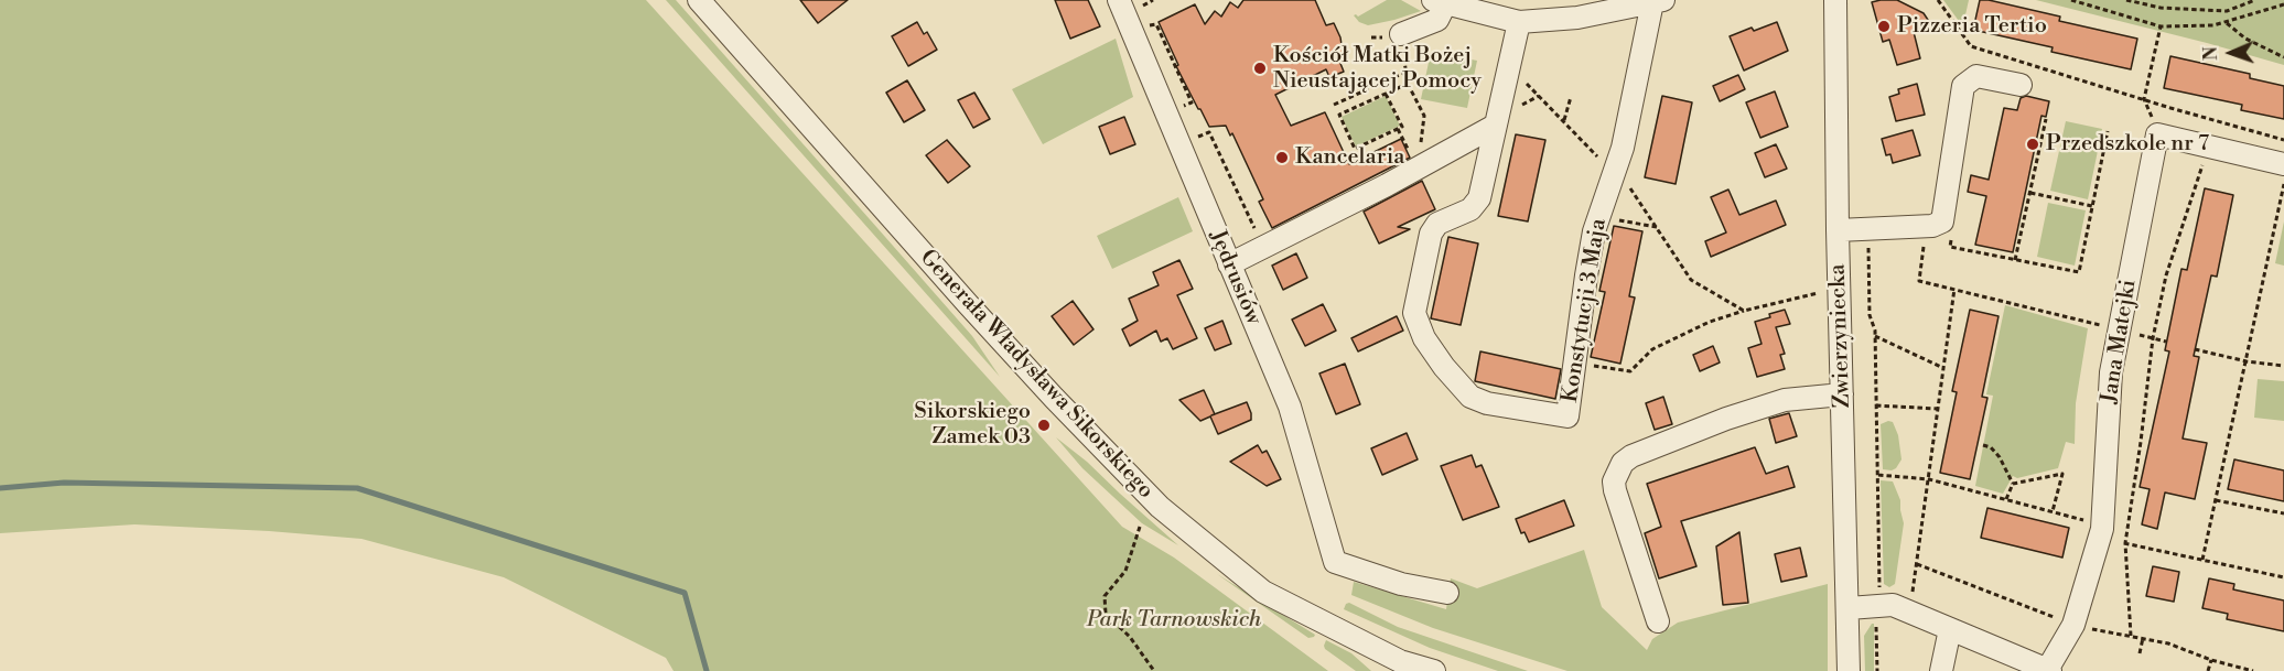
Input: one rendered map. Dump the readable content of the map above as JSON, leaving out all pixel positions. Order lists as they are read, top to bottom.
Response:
{
  "streets": {
    "street": [
      "Jędrusiów",
      "Konstytucji 3 Maja",
      "Zwierzyniecka",
      "Jana Matejki",
      "Generała Władysława Sikorskiego"
    ]
  },
  "parks": ["Park Tarnowskich"],
  "places": [
    "Pizzeria Tertio",
    "Kościół Matki Bożej Nieustającej Pomocy",
    "Przedszkole nr 7",
    "Kancelaria",
    "Sikorskiego Zamek 03"
  ],
  "north": "left"
}
